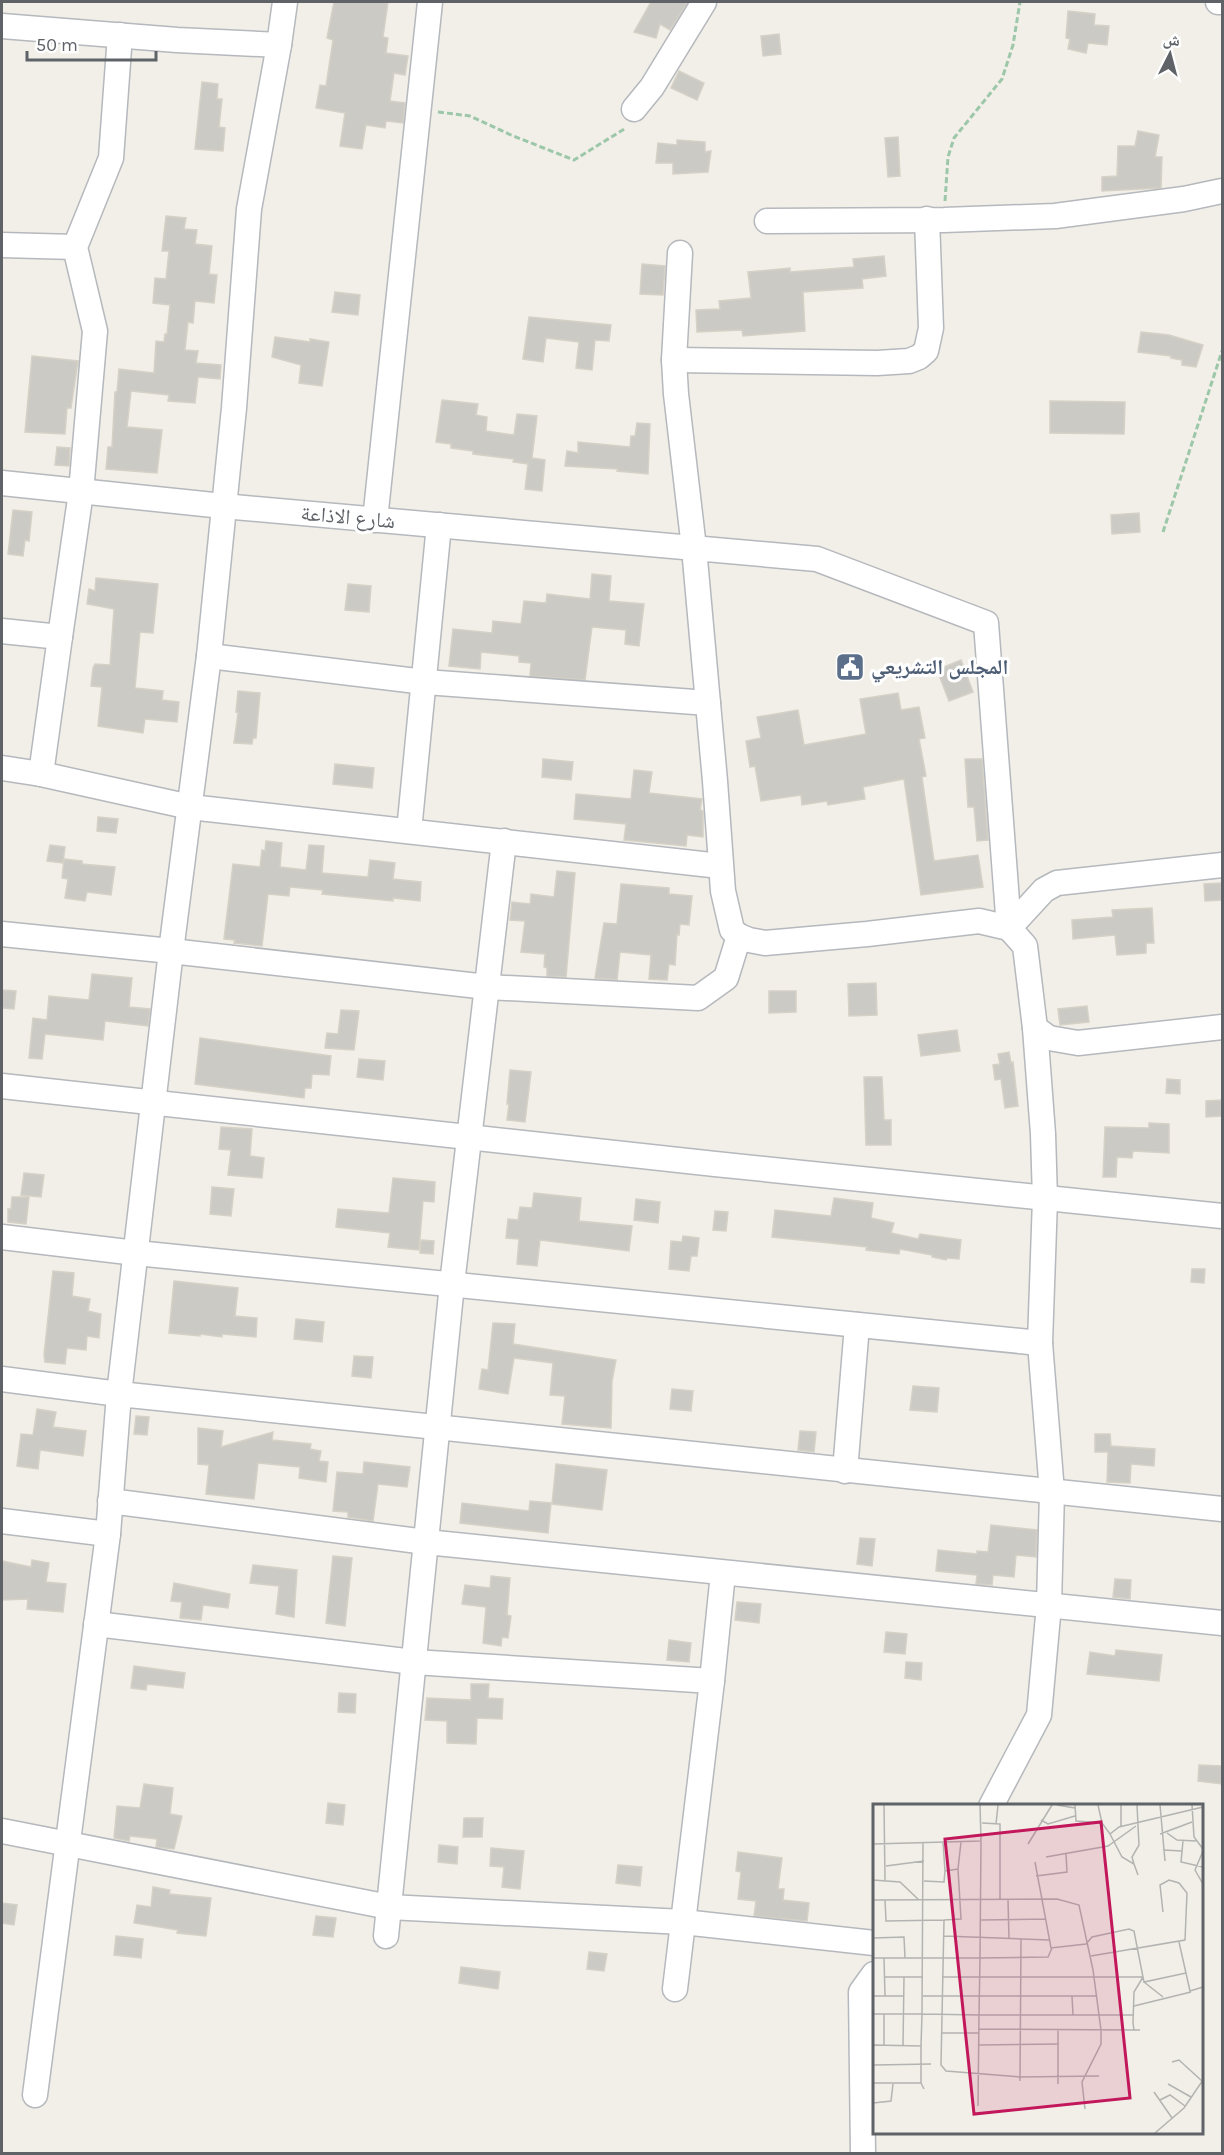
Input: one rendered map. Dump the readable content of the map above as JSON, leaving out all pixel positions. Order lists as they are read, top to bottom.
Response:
{
  "streets": {
    "street": ["شارع الاذاعة"]
  },
  "places": {
    "public building": ["المجلس التشريعي"]
  },
  "scale_bar": "50 m",
  "north": "top"
}
